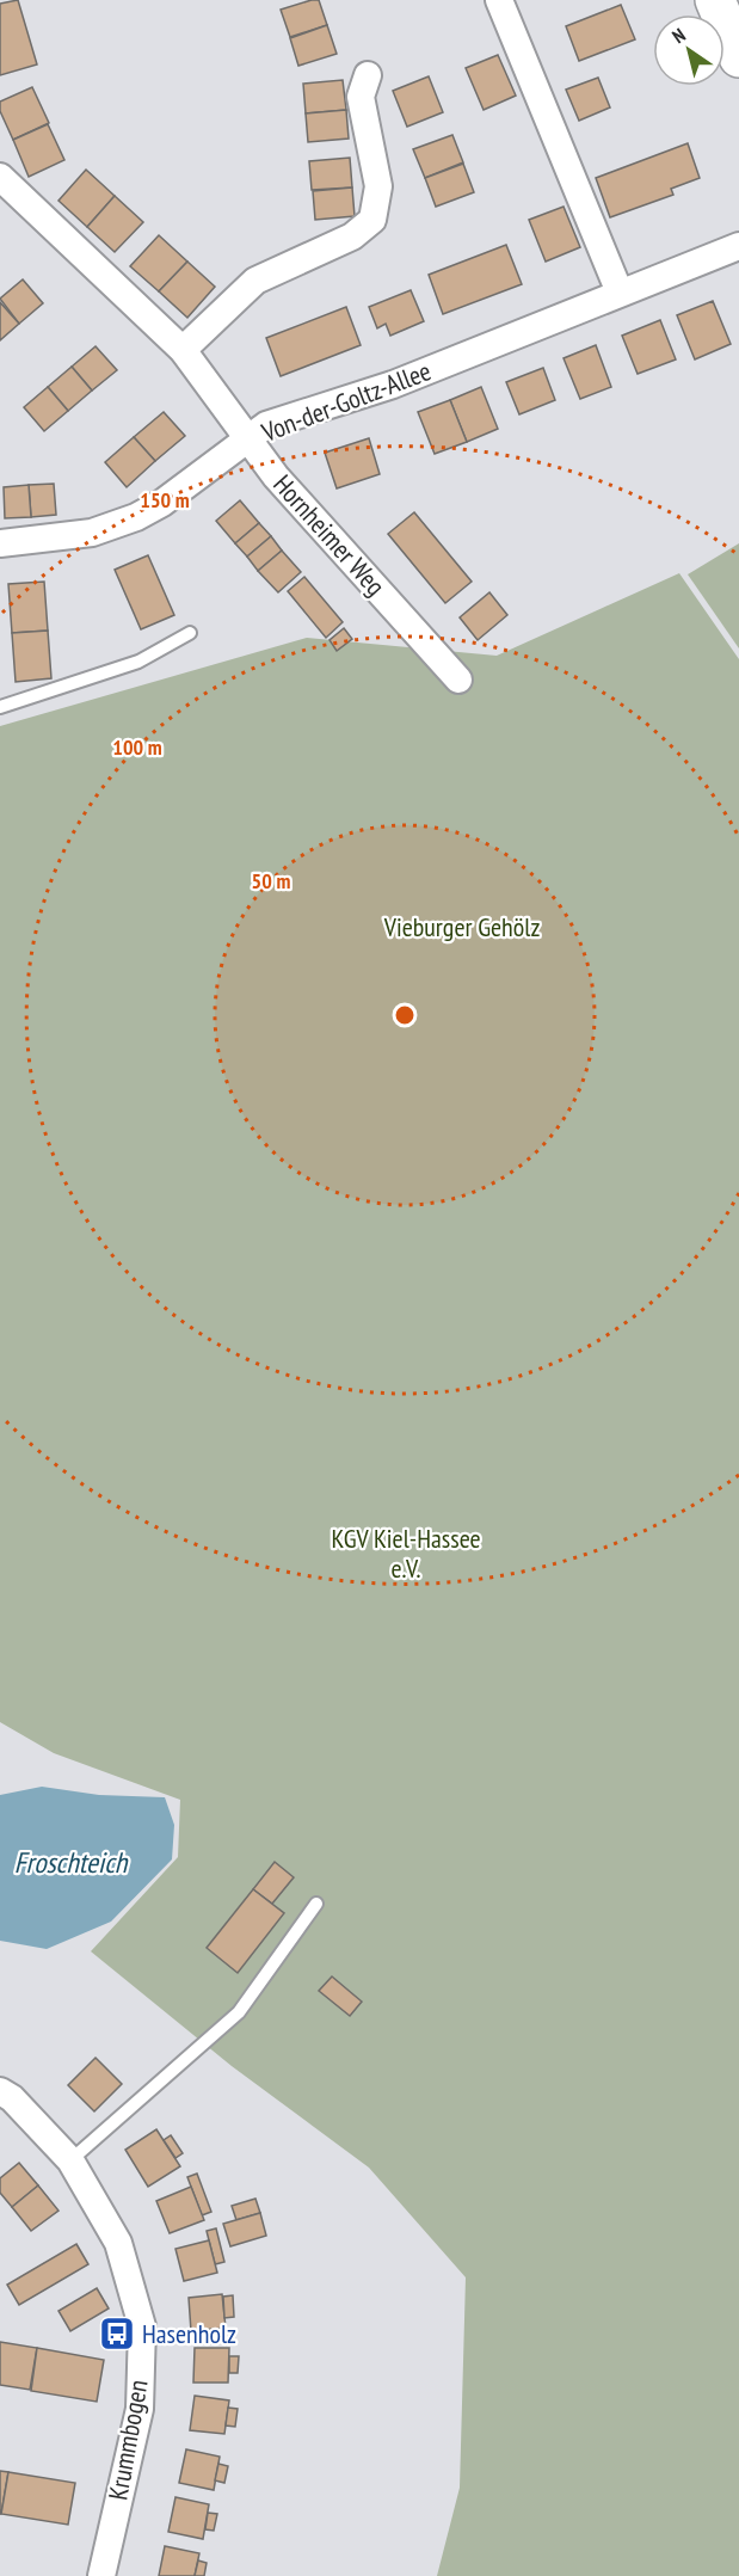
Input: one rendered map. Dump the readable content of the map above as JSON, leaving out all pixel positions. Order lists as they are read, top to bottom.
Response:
{
  "streets": {
    "street": ["Von-der-Goltz-Allee", "Hornheimer Weg", "Krummbogen"]
  },
  "crossings": [
    ["Von-der-Goltz-Allee", "Hornheimer Weg"]
  ],
  "water": ["Froschteich"],
  "parks": ["Vieburger Gehölz", "KGV Kiel-Hassee e.V."],
  "places": {
    "bus stop": ["Hasenholz"]
  },
  "north": "top left",
  "rings": ["150 m", "100 m", "50 m"]
}
